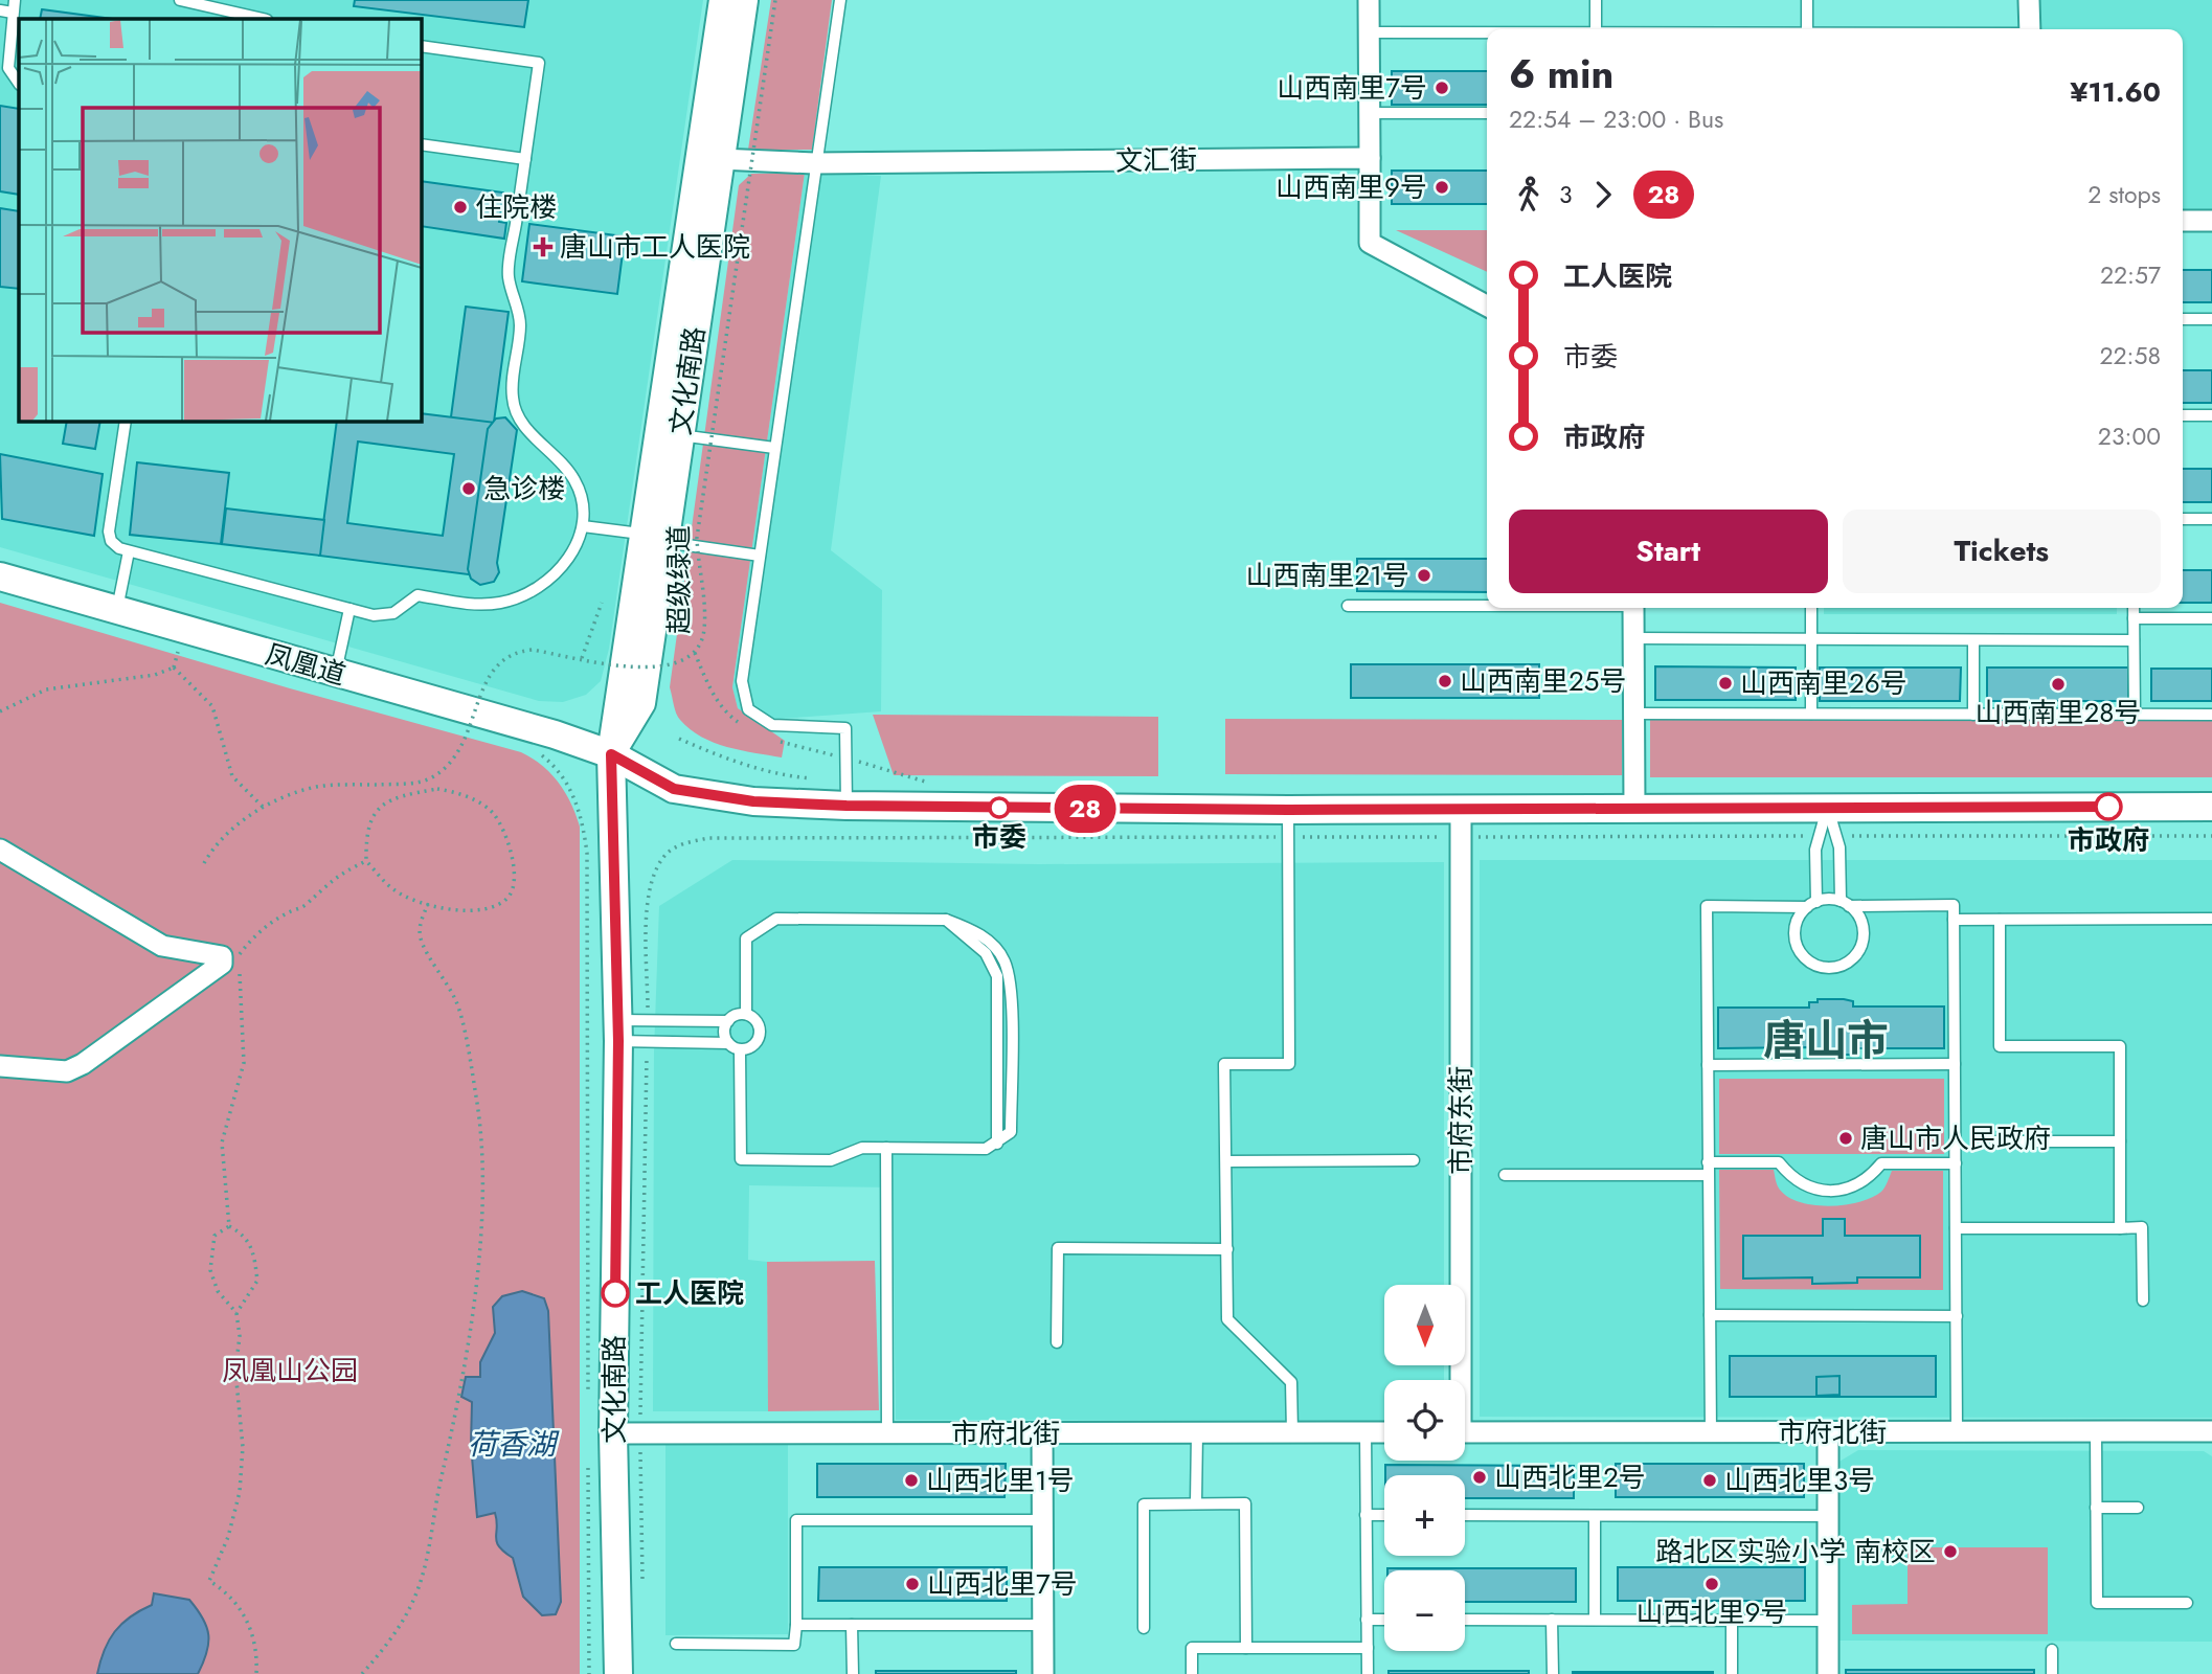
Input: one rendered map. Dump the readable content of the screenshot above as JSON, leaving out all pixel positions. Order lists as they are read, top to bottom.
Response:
{
  "streets": {
    "street": [
      "文汇街",
      "文化南路",
      "凤凰道",
      "市府东街",
      "市府北街"
    ],
    "path": ["超级绿道"]
  },
  "crossings": [
    ["文汇街", "文化南路"],
    ["文化南路", "凤凰道"],
    ["文化南路", "市府北街"],
    ["凤凰道", "市府东街"]
  ],
  "districts": ["唐山市"],
  "water": ["荷香湖"],
  "parks": ["凤凰山公园"],
  "places": {
    "other": [
      "山西南里7号",
      "山西南里9号",
      "住院楼",
      "急诊楼",
      "山西南里21号",
      "山西南里25号",
      "山西南里26号",
      "山西南里28号",
      "市政府",
      "市委",
      "唐山市人民政府",
      "工人医院",
      "山西北里2号",
      "山西北里1号",
      "山西北里3号",
      "路北区实验小学 南校区",
      "山西北里7号",
      "山西北里9号"
    ],
    "health": ["唐山市工人医院"]
  },
  "lines": ["bus line 28"],
  "north": "bottom",
  "page": {
    "on_map": "28",
    "heading": ["6 min", "22:54 – 23:00 · Bus", "¥11.60"],
    "legs": ["3", "28", "2 stops"],
    "list": [
      {
        "name": "工人医院",
        "value": "22:57"
      },
      {
        "name": "市委",
        "value": "22:58"
      },
      {
        "name": "市政府",
        "value": "23:00"
      }
    ],
    "buttons": ["Start", "Tickets"],
    "map_buttons": ["+", "−"]
  }
}
